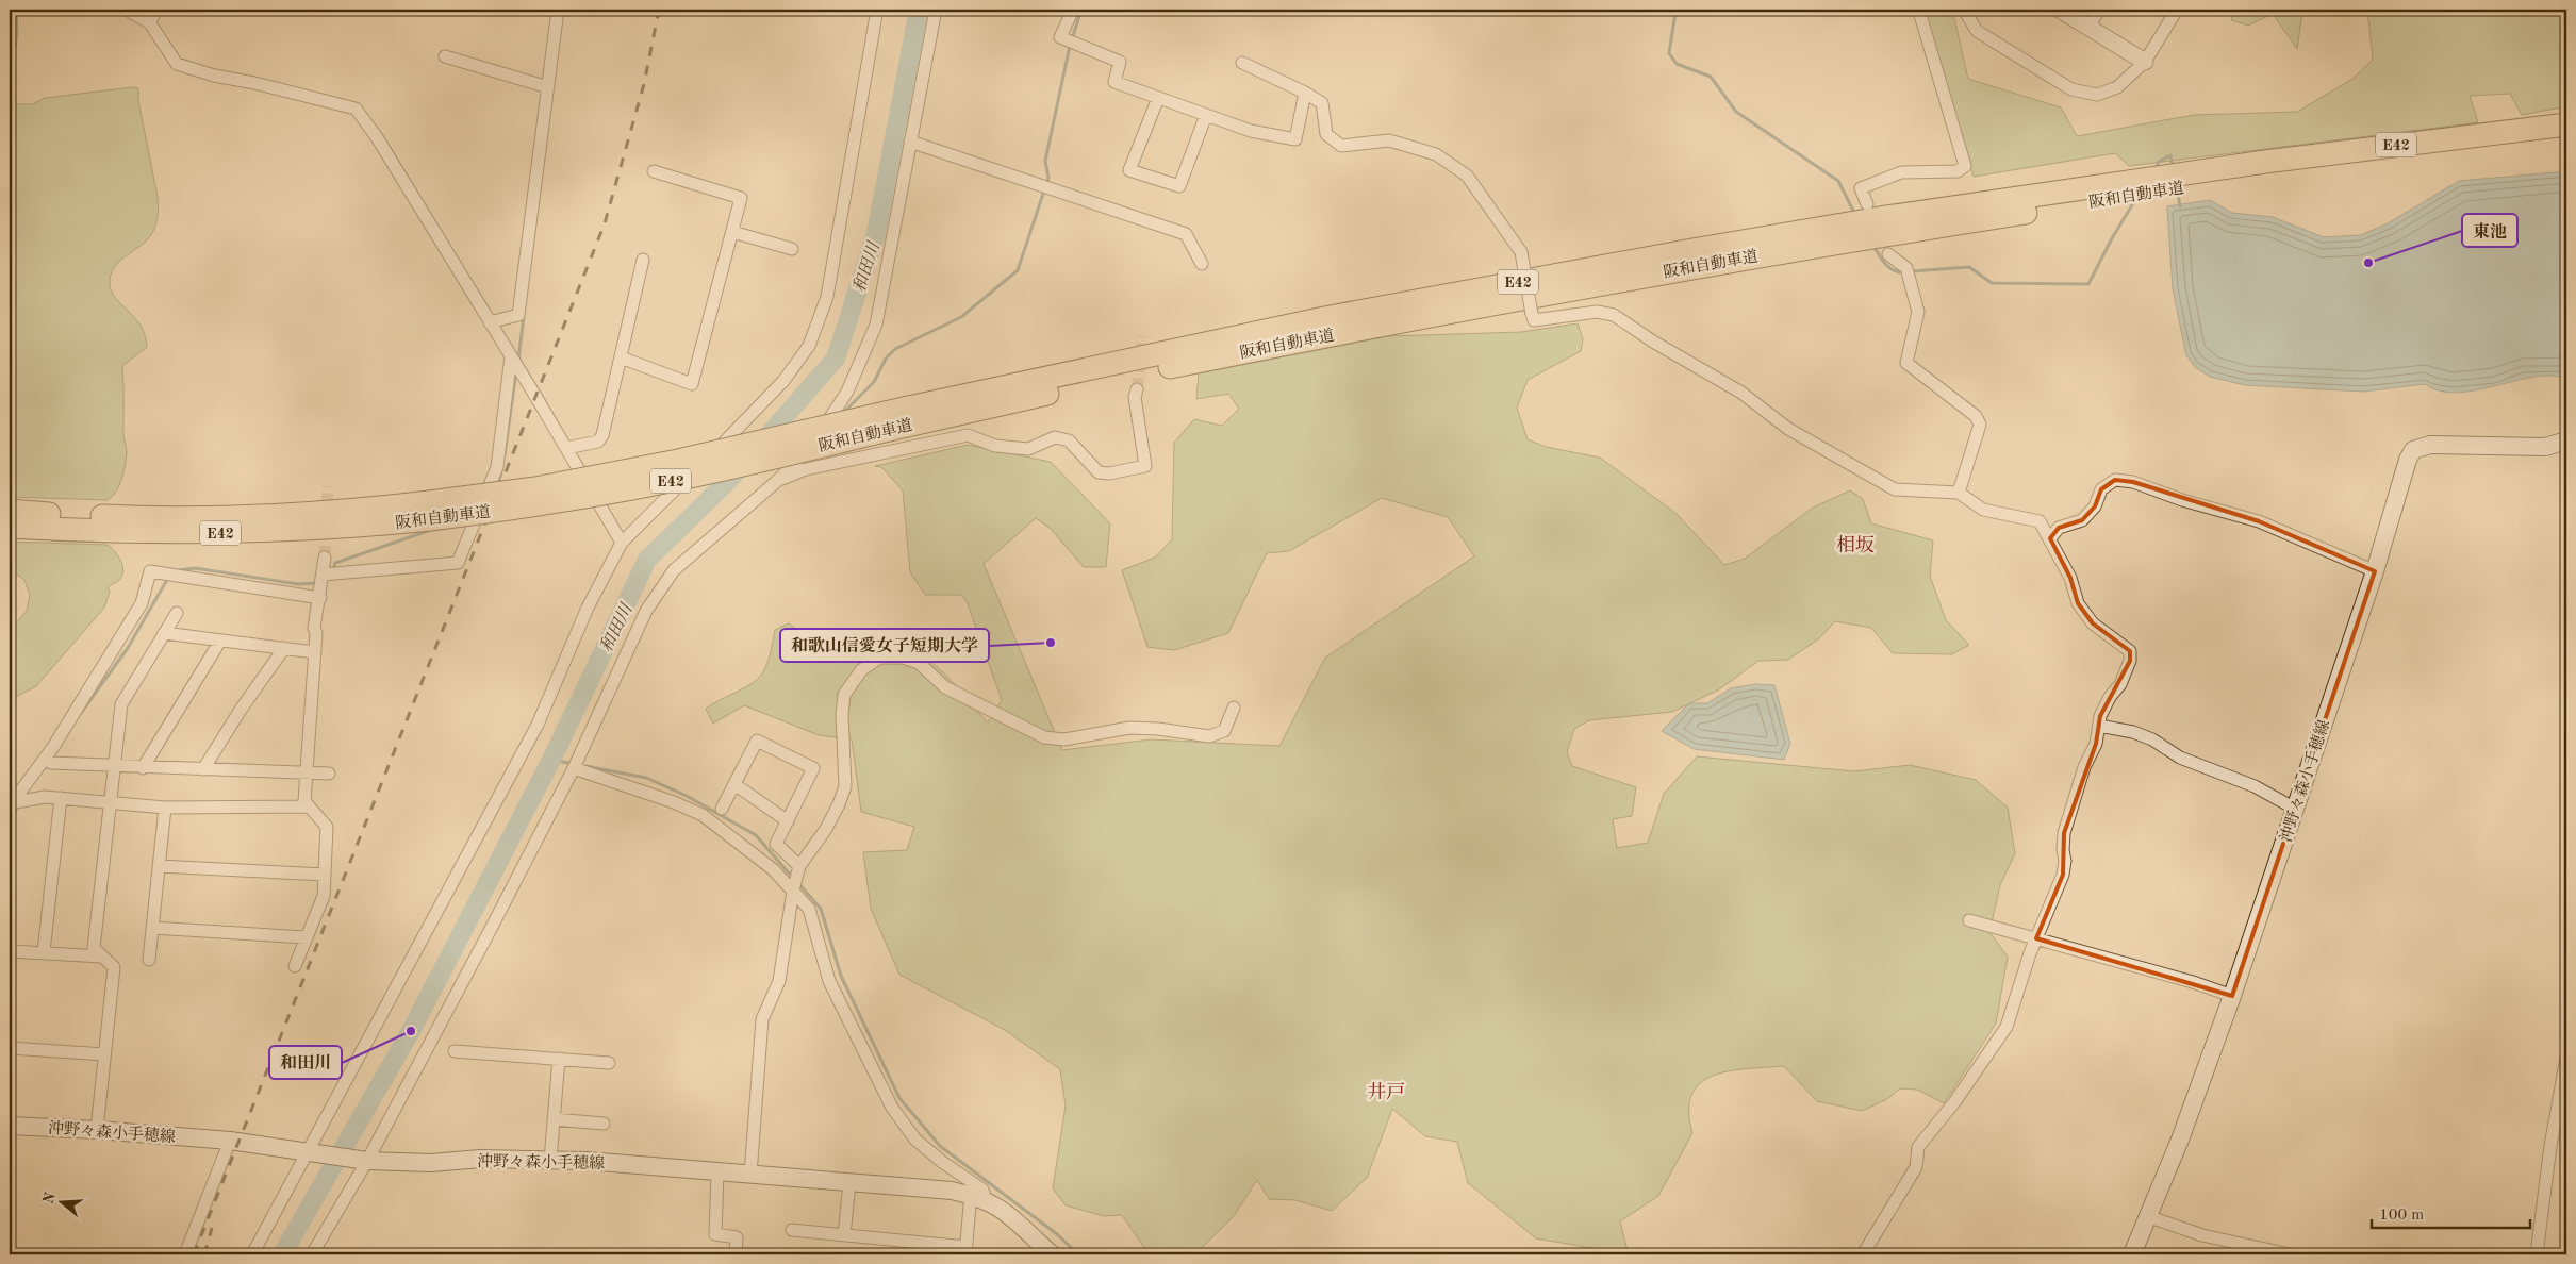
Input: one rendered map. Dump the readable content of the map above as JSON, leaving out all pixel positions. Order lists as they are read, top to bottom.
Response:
{
  "streets": {
    "highway": ["E42", "阪和自動車道"],
    "main road": ["沖野々森小手穂線"]
  },
  "districts": ["相坂", "井戸"],
  "water": ["和田川"],
  "places": ["東池", "和歌山信愛女子短期大学", "和田川"],
  "scale_bar": "100 m",
  "north": "left"
}
